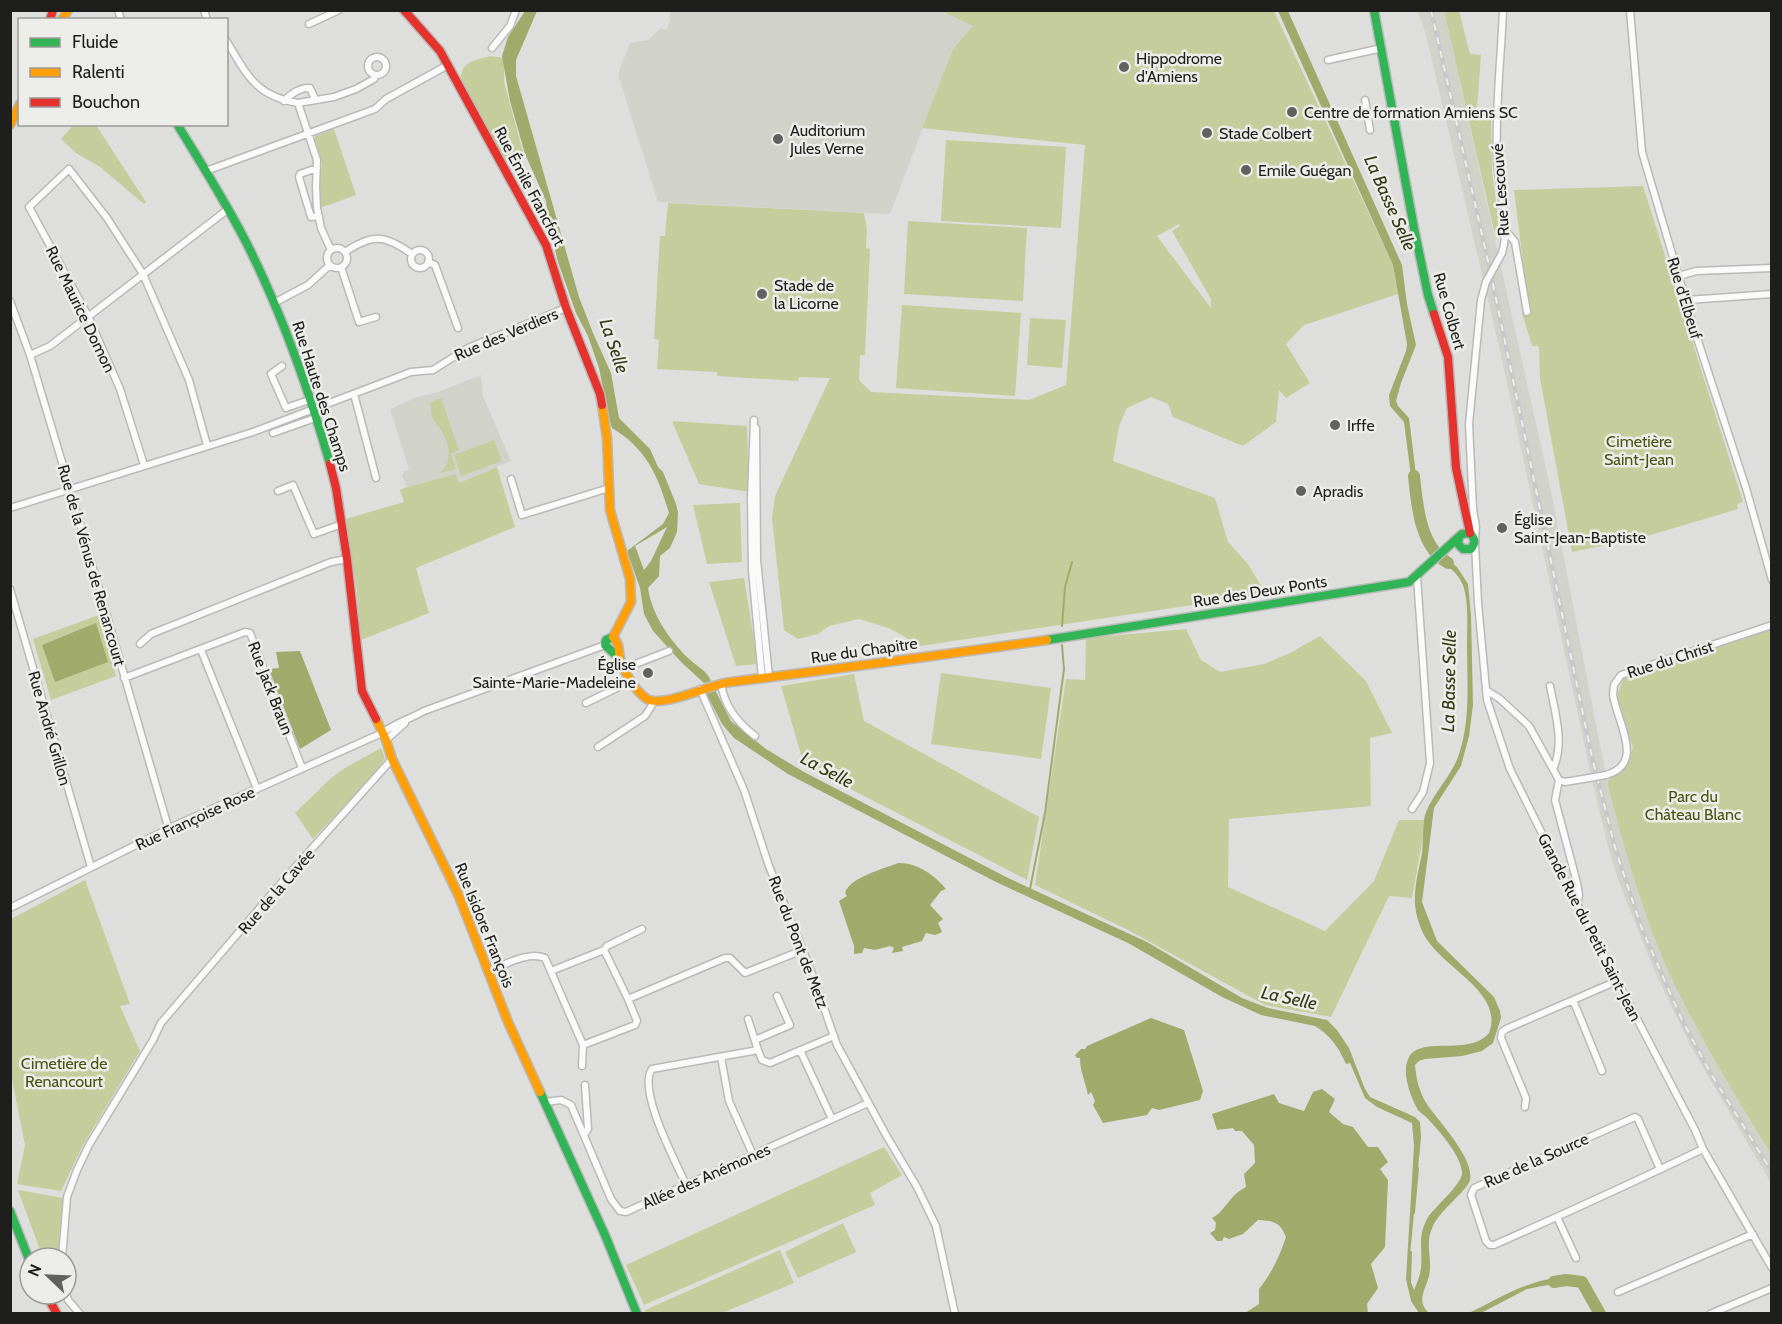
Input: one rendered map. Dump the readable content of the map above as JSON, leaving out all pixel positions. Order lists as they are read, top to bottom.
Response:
{
  "streets": {
    "street": [
      "Rue Émile Francfort",
      "Rue Lescouvé",
      "Rue d'Elbeuf",
      "Rue Maurice Domon",
      "Rue Colbert",
      "Rue des Verdiers",
      "Rue Haute des Champs",
      "Rue de la Vénus de Renancourt",
      "Rue des Deux Ponts",
      "Rue du Chapitre",
      "Rue du Christ",
      "Rue Jack Braun",
      "Rue André Grillon",
      "Rue Françoise Rose",
      "Rue de la Cavée",
      "Rue Isidore François",
      "Grande Rue du Petit Saint-Jean",
      "Rue du Pont de Metz",
      "Rue de la Source",
      "Allée des Anémones"
    ]
  },
  "crossings": [
    ["Rue Émile Francfort", "Rue des Verdiers"],
    ["Rue Émile Francfort", "Rue Françoise Rose"],
    ["Rue Lescouvé", "Rue Colbert"],
    ["Rue Lescouvé", "Rue des Deux Ponts"],
    ["Rue Lescouvé", "Grande Rue du Petit Saint-Jean"],
    ["Rue des Verdiers", "Rue Haute des Champs"],
    ["Rue Haute des Champs", "Rue Françoise Rose"],
    ["Rue Haute des Champs", "Rue Isidore François"],
    ["Rue de la Vénus de Renancourt", "Rue Jack Braun"],
    ["Rue de la Vénus de Renancourt", "Rue Françoise Rose"],
    ["Rue des Deux Ponts", "Rue du Chapitre"],
    ["Rue des Deux Ponts", "Grande Rue du Petit Saint-Jean"],
    ["Rue du Chapitre", "Rue du Pont de Metz"],
    ["Rue Jack Braun", "Rue Françoise Rose"],
    ["Rue André Grillon", "Rue Françoise Rose"],
    ["Rue Françoise Rose", "Rue Isidore François"],
    ["Rue de la Cavée", "Rue Isidore François"],
    ["Rue Isidore François", "Allée des Anémones"],
    ["Grande Rue du Petit Saint-Jean", "Rue de la Source"],
    ["Rue du Pont de Metz", "Allée des Anémones"]
  ],
  "water": ["La Basse Selle", "La Selle"],
  "parks": ["Cimetière Saint-Jean", "Parc du Château Blanc", "Cimetière de Renancourt"],
  "places": [
    "Hippodrome d'Amiens",
    "Centre de formation Amiens SC",
    "Stade Colbert",
    "Auditorium Jules Verne",
    "Emile Guégan",
    "Stade de la Licorne",
    "Irffe",
    "Apradis",
    "Église Saint-Jean-Baptiste",
    "Église Sainte-Marie-Madeleine"
  ],
  "legend": ["Fluide", "Ralenti", "Bouchon"],
  "north": "top left"
}
